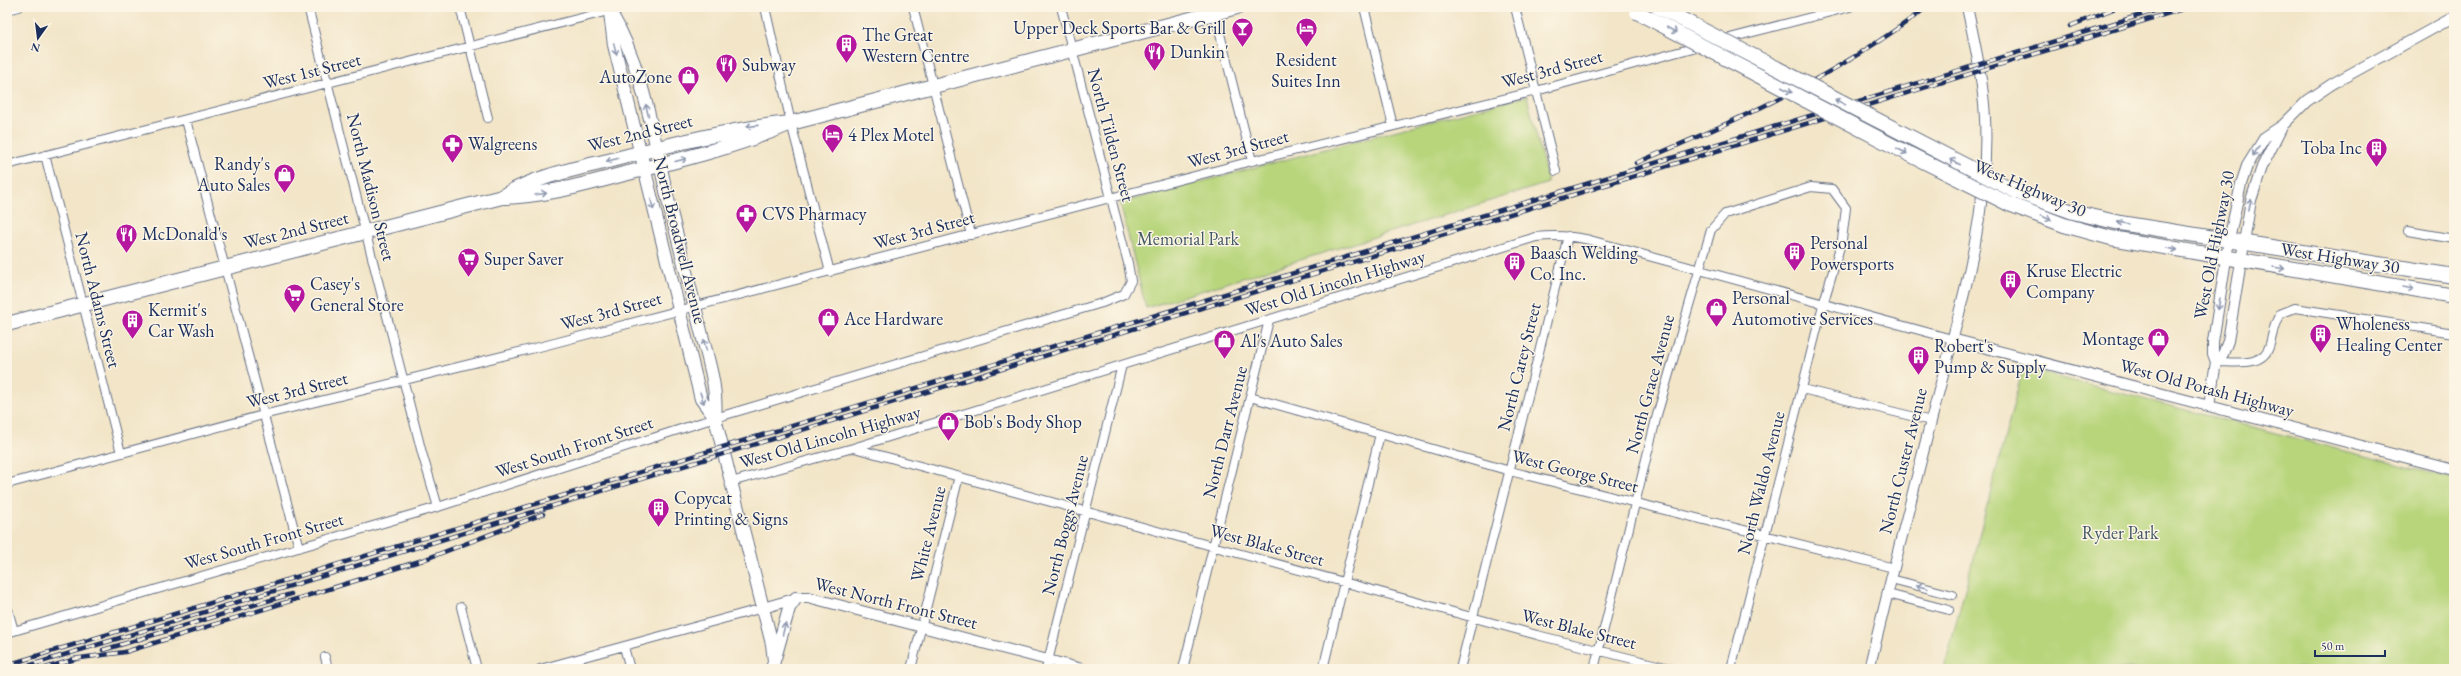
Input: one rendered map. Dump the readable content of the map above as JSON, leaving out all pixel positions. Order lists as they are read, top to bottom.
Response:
{
  "streets": {
    "highway": ["West 2nd Street", "West Highway 30"],
    "main road": ["North Broadwell Avenue"],
    "street": [
      "West 3rd Street",
      "West 1st Street",
      "North Tilden Street",
      "North Madison Street",
      "West Old Highway 30",
      "West Old Lincoln Highway",
      "North Adams Street",
      "North Carey Street",
      "North Grace Avenue",
      "West Old Potash Highway",
      "North Darr Avenue",
      "West South Front Street",
      "North Custer Avenue",
      "West George Street",
      "North Waldo Avenue",
      "North Boggs Avenue",
      "White Avenue",
      "West Blake Street",
      "West North Front Street"
    ]
  },
  "crossings": [
    ["West 3rd Street", "North Tilden Street"],
    ["West 3rd Street", "North Madison Street"],
    ["West 3rd Street", "North Broadwell Avenue"],
    ["West 3rd Street", "North Adams Street"],
    ["West 1st Street", "North Madison Street"],
    ["West 1st Street", "North Broadwell Avenue"],
    ["West 1st Street", "North Adams Street"],
    ["West 2nd Street", "North Tilden Street"],
    ["West 2nd Street", "North Madison Street"],
    ["West 2nd Street", "North Broadwell Avenue"],
    ["West 2nd Street", "North Adams Street"],
    ["North Tilden Street", "West South Front Street"],
    ["North Madison Street", "West South Front Street"],
    ["West Highway 30", "West Old Highway 30"],
    ["North Broadwell Avenue", "West Old Lincoln Highway"],
    ["North Broadwell Avenue", "West South Front Street"],
    ["North Broadwell Avenue", "West North Front Street"],
    ["West Old Highway 30", "West Old Potash Highway"],
    ["West Old Lincoln Highway", "North Carey Street"],
    ["West Old Lincoln Highway", "North Grace Avenue"],
    ["West Old Lincoln Highway", "West Old Potash Highway"],
    ["West Old Lincoln Highway", "North Darr Avenue"],
    ["West Old Lincoln Highway", "North Custer Avenue"],
    ["West Old Lincoln Highway", "North Waldo Avenue"],
    ["West Old Lincoln Highway", "North Boggs Avenue"],
    ["West Old Lincoln Highway", "West Blake Street"],
    ["North Carey Street", "West George Street"],
    ["North Carey Street", "West Blake Street"],
    ["North Grace Avenue", "West George Street"],
    ["North Grace Avenue", "North Waldo Avenue"],
    ["North Grace Avenue", "West Blake Street"],
    ["West Old Potash Highway", "North Custer Avenue"],
    ["North Darr Avenue", "West George Street"],
    ["North Darr Avenue", "West Blake Street"],
    ["North Custer Avenue", "West George Street"],
    ["West George Street", "North Waldo Avenue"],
    ["North Boggs Avenue", "West Blake Street"],
    ["North Boggs Avenue", "West North Front Street"],
    ["White Avenue", "West Blake Street"],
    ["White Avenue", "West North Front Street"]
  ],
  "parks": ["Memorial Park", "Ryder Park"],
  "places": {
    "bar": ["Upper Deck Sports Bar & Grill"],
    "hotel": ["Resident Suites Inn", "4 Plex Motel"],
    "building": [
      "The Great Western Centre",
      "Toba Inc",
      "Personal Powersports",
      "Baasch Welding Co. Inc.",
      "Kruse Electric Company",
      "Kermit's Car Wash",
      "Wholeness Healing Center",
      "Robert's Pump & Supply",
      "Copycat Printing & Signs"
    ],
    "restaurant": ["Dunkin'", "Subway", "McDonald's"],
    "shop": [
      "AutoZone",
      "Randy's Auto Sales",
      "Personal Automotive Services",
      "Ace Hardware",
      "Montage",
      "Al's Auto Sales",
      "Bob's Body Shop"
    ],
    "pharmacy": ["Walgreens", "CVS Pharmacy"],
    "supermarket": ["Super Saver", "Casey's General Store"]
  },
  "scale_bar": "50 m",
  "north": "bottom"
}
